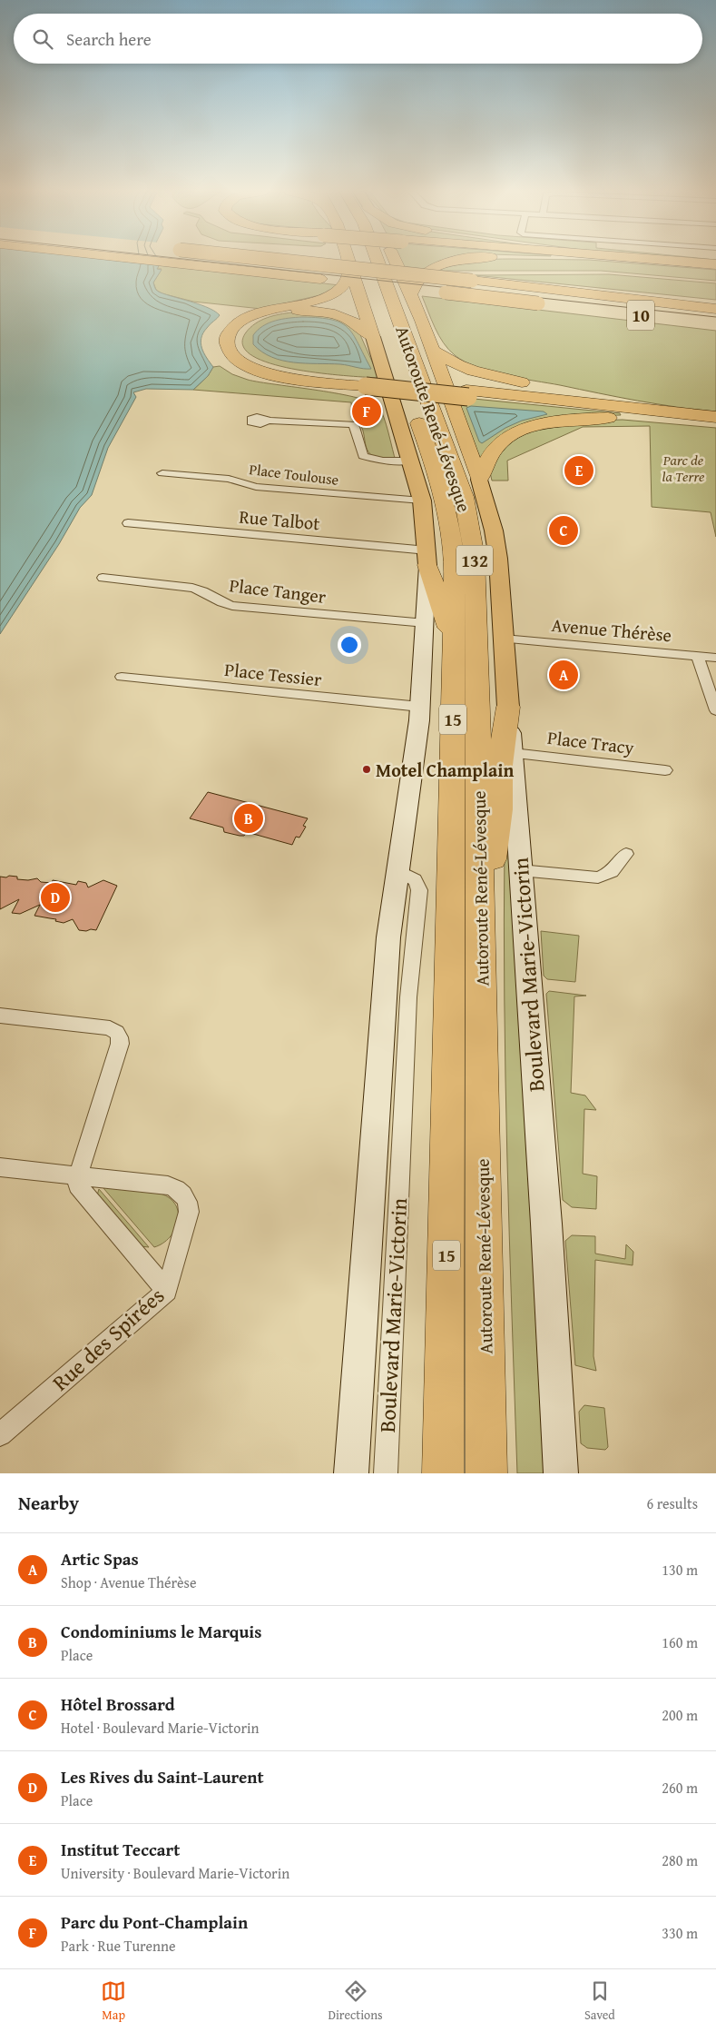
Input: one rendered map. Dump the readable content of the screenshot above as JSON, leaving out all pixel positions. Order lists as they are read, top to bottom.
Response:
{
  "streets": {
    "highway": [
      "10",
      "Autoroute René-Lévesque",
      "132",
      "15"
    ],
    "main road": ["Boulevard Marie-Victorin"],
    "street": [
      "Place Toulouse",
      "Rue Talbot",
      "Place Tanger",
      "Avenue Thérèse",
      "Place Tessier",
      "Place Tracy",
      "Rue des Spirées"
    ]
  },
  "crossings": [
    ["Place Toulouse", "Boulevard Marie-Victorin"],
    ["Rue Talbot", "Boulevard Marie-Victorin"],
    ["Place Tanger", "Boulevard Marie-Victorin"],
    ["Avenue Thérèse", "Boulevard Marie-Victorin"],
    ["Place Tessier", "Boulevard Marie-Victorin"],
    ["Place Tracy", "Boulevard Marie-Victorin"]
  ],
  "parks": ["Parc de la Terre"],
  "places": ["Motel Champlain"],
  "page": {
    "search": "Search here",
    "pins": [
      "F",
      "E",
      "C",
      "A",
      "B",
      "D"
    ],
    "heading": ["Nearby", "6 results"],
    "list": [
      {
        "mark": "A",
        "name": "Artic Spas",
        "note": "Shop · Avenue Thérèse",
        "value": "130 m"
      },
      {
        "mark": "B",
        "name": "Condominiums le Marquis",
        "note": "Place",
        "value": "160 m"
      },
      {
        "mark": "C",
        "name": "Hôtel Brossard",
        "note": "Hotel · Boulevard Marie-Victorin",
        "value": "200 m"
      },
      {
        "mark": "D",
        "name": "Les Rives du Saint-Laurent",
        "note": "Place",
        "value": "260 m"
      },
      {
        "mark": "E",
        "name": "Institut Teccart",
        "note": "University · Boulevard Marie-Victorin",
        "value": "280 m"
      },
      {
        "mark": "F",
        "name": "Parc du Pont-Champlain",
        "note": "Park · Rue Turenne",
        "value": "330 m"
      }
    ],
    "nav": ["Map", "Directions", "Saved"]
  }
}
